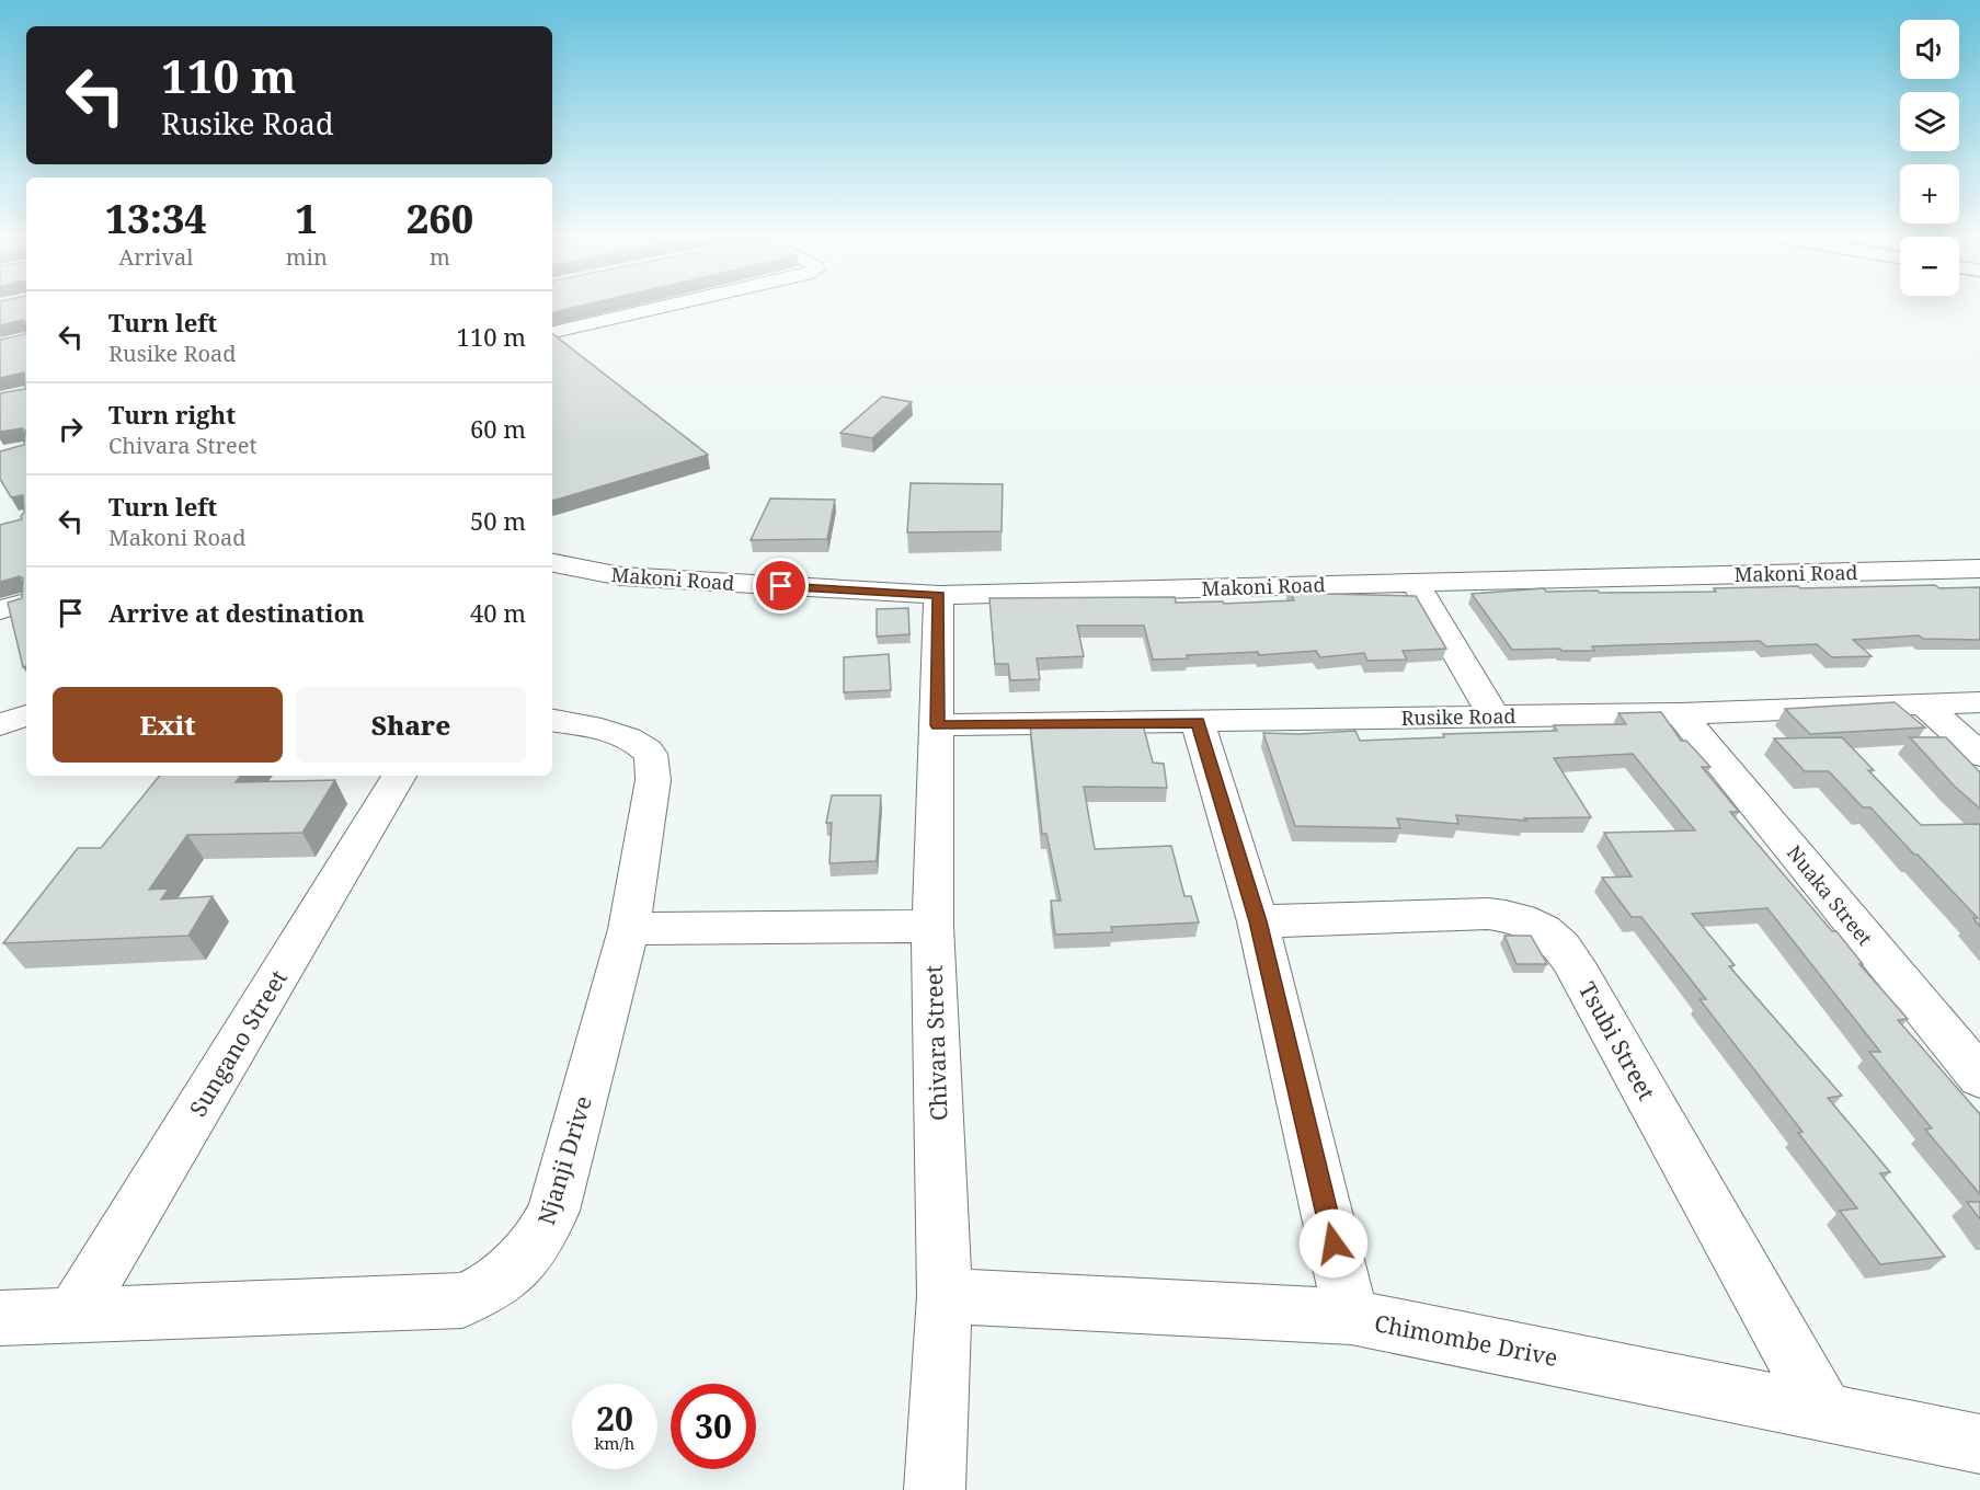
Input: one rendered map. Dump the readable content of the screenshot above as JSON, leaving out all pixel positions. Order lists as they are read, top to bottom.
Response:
{
  "streets": {
    "street": [
      "Makoni Road",
      "Rusike Road",
      "Nuaka Street",
      "Tsubi Street",
      "Sungano Street",
      "Chivara Street",
      "Njanji Drive",
      "Chimombe Drive"
    ]
  },
  "crossings": [
    ["Makoni Road", "Chivara Street"],
    ["Rusike Road", "Nuaka Street"],
    ["Rusike Road", "Chivara Street"],
    ["Tsubi Street", "Chimombe Drive"],
    ["Sungano Street", "Njanji Drive"],
    ["Chivara Street", "Chimombe Drive"]
  ],
  "page": {
    "map_buttons": ["+", "−"],
    "turn": ["110 m", "Rusike Road"],
    "eta": [
      "13:34",
      "Arrival",
      "1",
      "min",
      "260",
      "m"
    ],
    "list": [
      {
        "name": "Turn left",
        "note": "Rusike Road",
        "value": "110 m"
      },
      {
        "name": "Turn right",
        "note": "Chivara Street",
        "value": "60 m"
      },
      {
        "name": "Turn left",
        "note": "Makoni Road",
        "value": "50 m"
      },
      {
        "name": "Arrive at destination",
        "value": "40 m"
      }
    ],
    "buttons": ["Exit", "Share"],
    "speed": "20 km/h",
    "limit": "30"
  }
}
